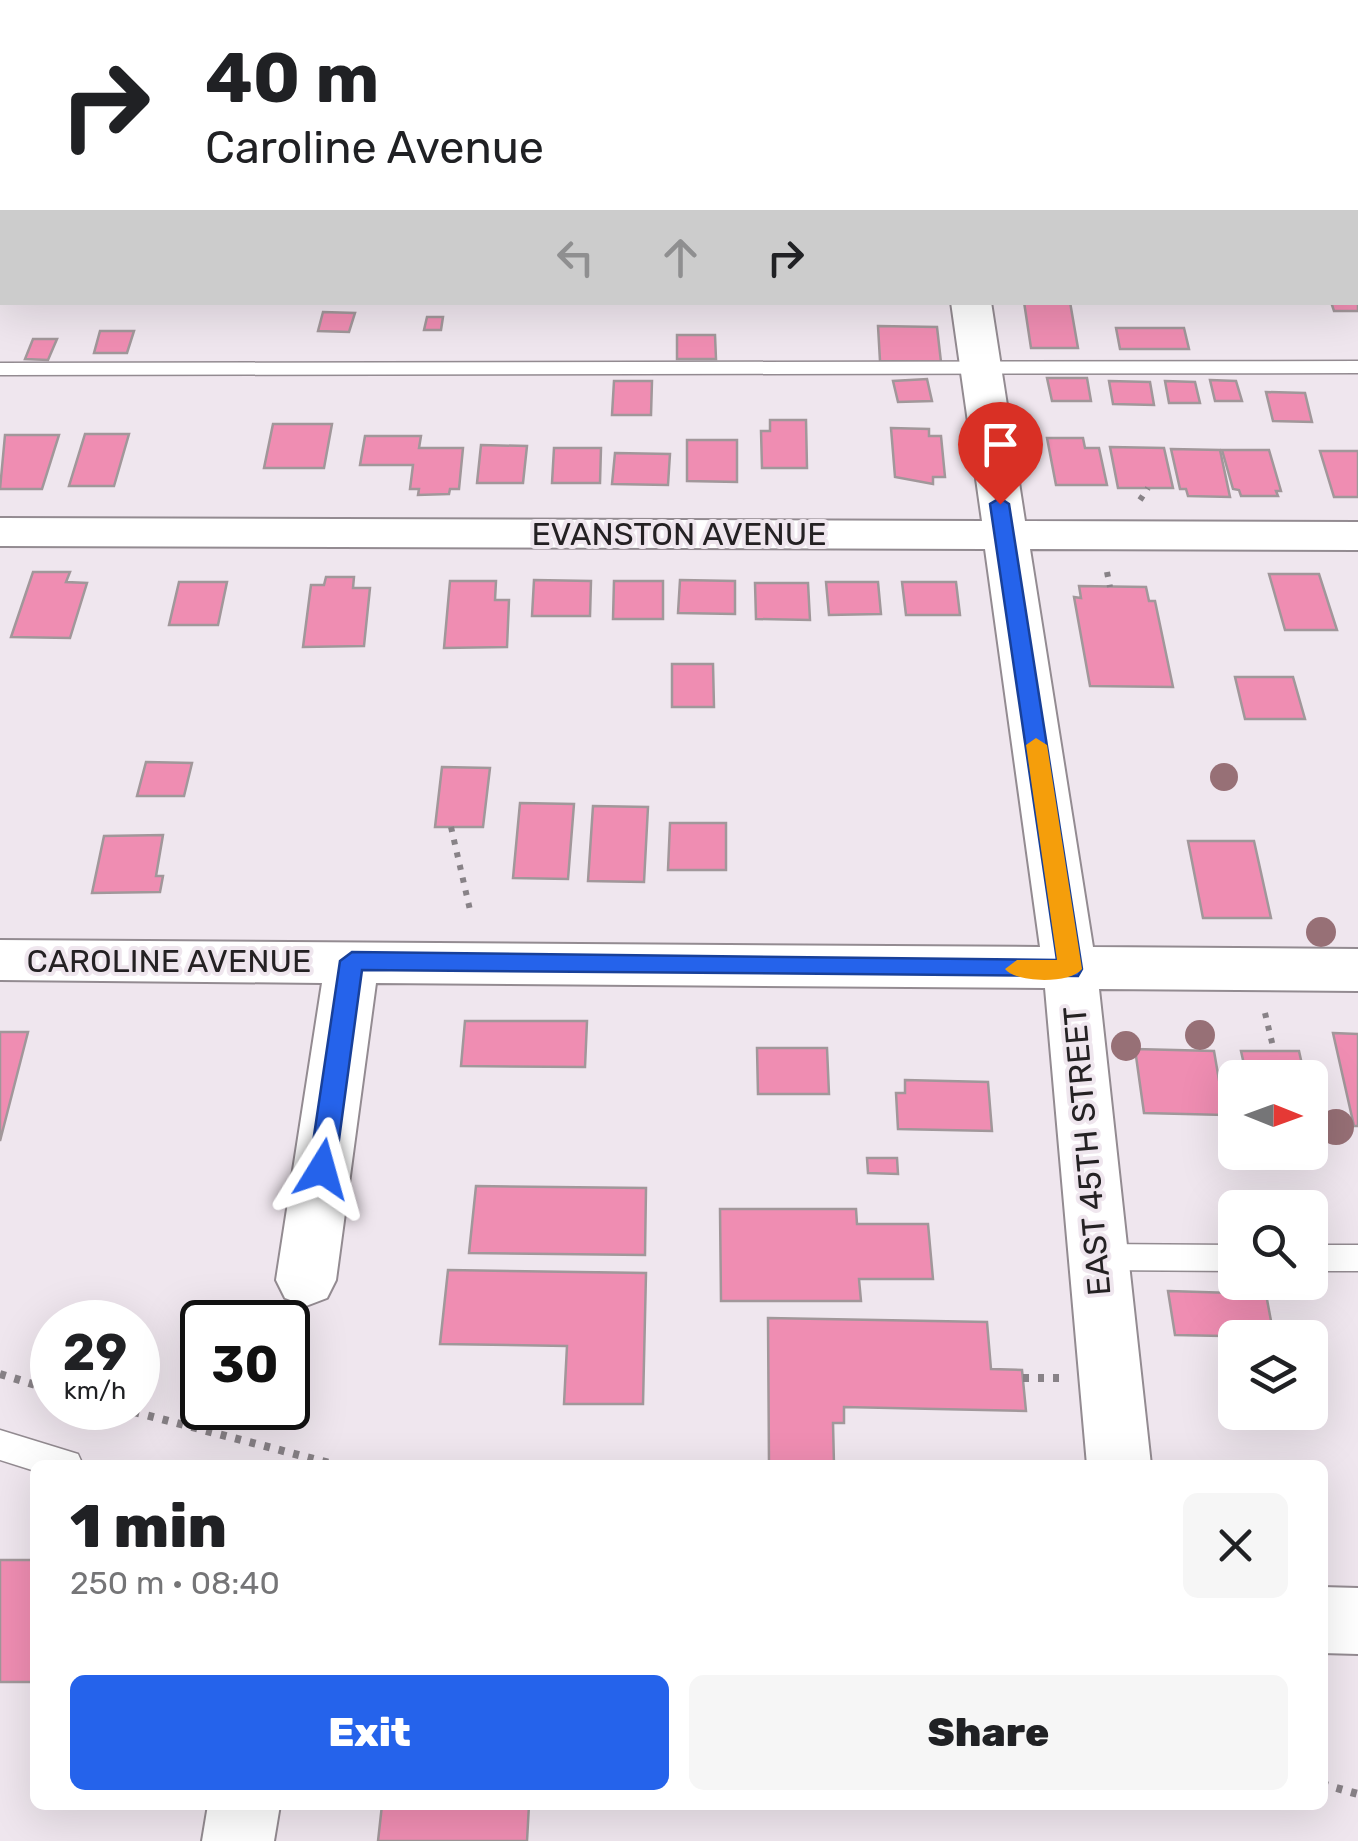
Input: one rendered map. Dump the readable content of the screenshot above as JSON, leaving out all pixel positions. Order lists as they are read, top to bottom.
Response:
{
  "streets": {
    "street": ["EVANSTON AVENUE", "CAROLINE AVENUE", "EAST 45TH STREET"]
  },
  "crossings": [
    ["EVANSTON AVENUE", "EAST 45TH STREET"],
    ["CAROLINE AVENUE", "EAST 45TH STREET"]
  ],
  "north": "right",
  "page": {
    "turn": ["40 m", "Caroline Avenue"],
    "speed": "29 km/h",
    "limit": "30",
    "heading": ["1 min", "250 m · 08:40"],
    "buttons": ["Exit", "Share"]
  }
}
